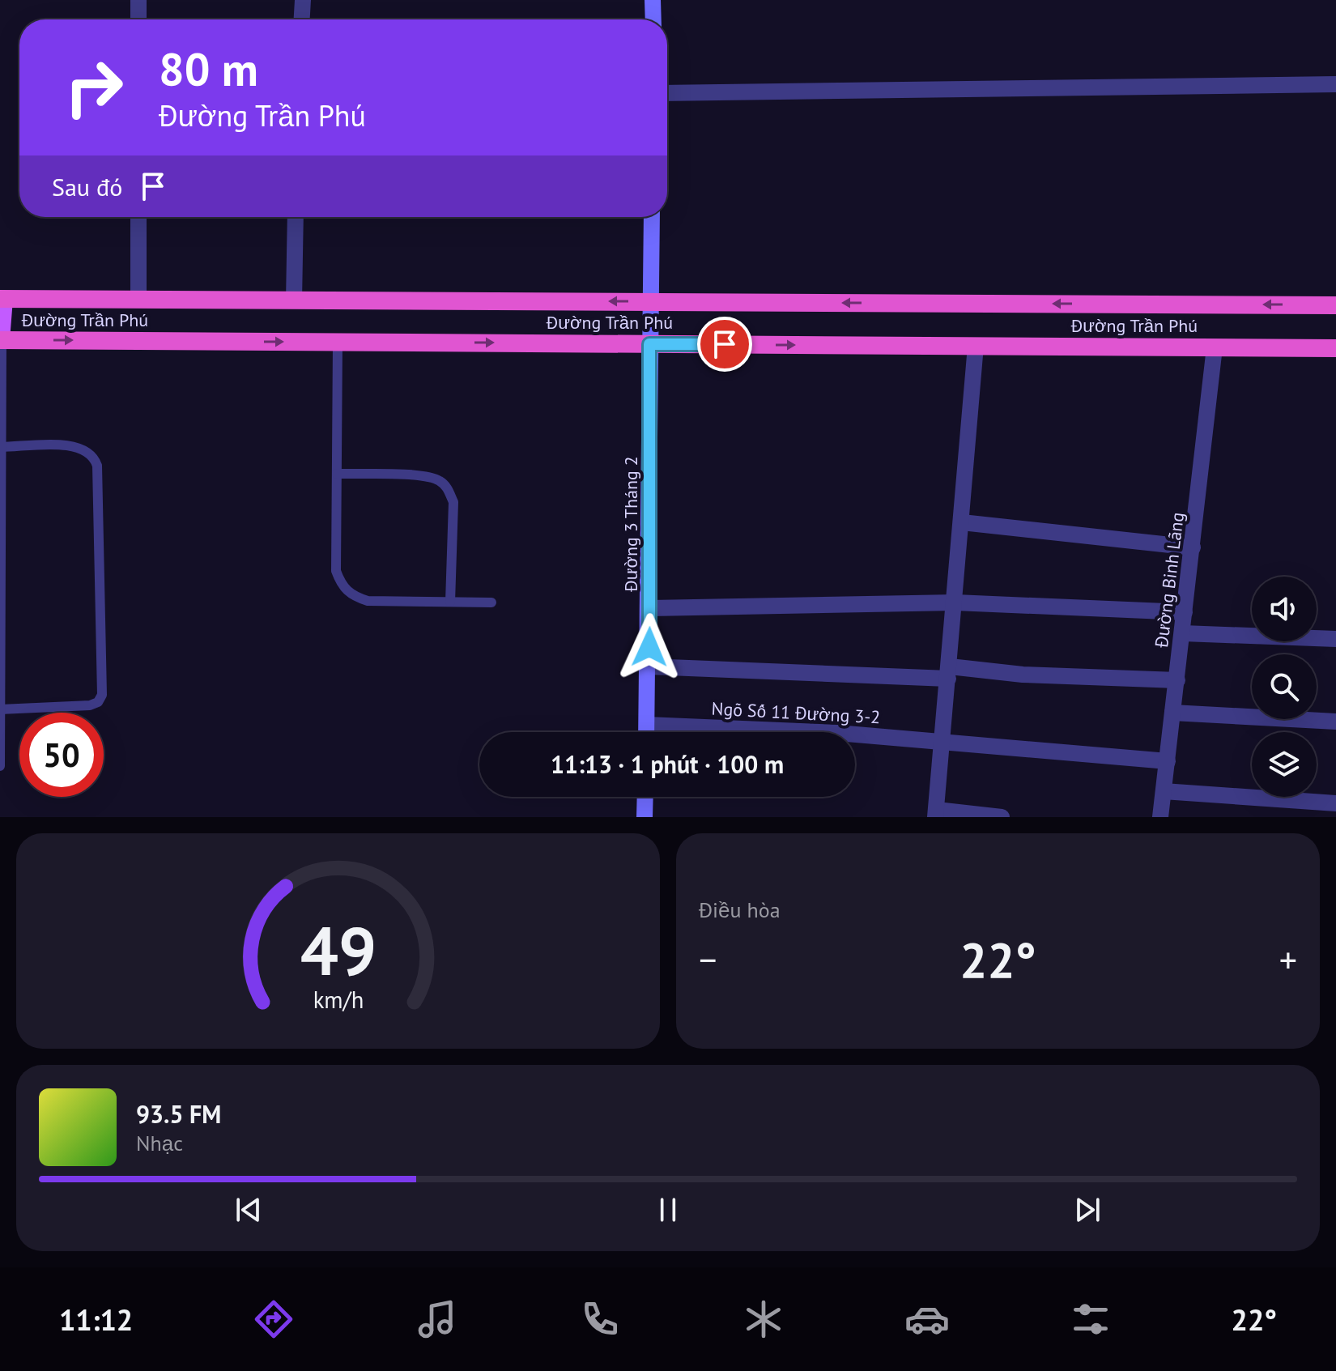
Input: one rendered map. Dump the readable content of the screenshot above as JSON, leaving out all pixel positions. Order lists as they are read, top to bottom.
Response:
{
  "streets": {
    "highway": ["Đường Trần Phú"],
    "main road": ["Đường 3 Tháng 2"],
    "street": ["Đường Binh Lãng", "Ngõ Số 11 Đường 3-2"]
  },
  "crossings": [
    ["Đường Trần Phú", "Đường 3 Tháng 2"],
    ["Đường Trần Phú", "Đường Binh Lãng"],
    ["Đường 3 Tháng 2", "Ngõ Số 11 Đường 3-2"],
    ["Đường Binh Lãng", "Ngõ Số 11 Đường 3-2"]
  ],
  "page": {
    "turn": ["80 m", "Đường Trần Phú"],
    "then": "Sau đó",
    "limit": "50",
    "trip": "11:13 · 1 phút · 100 m",
    "tile": "Điều hòa",
    "heat": ["−", "22°", "+"],
    "song": ["93.5 FM", "Nhạc"],
    "tabs": ["11:12", "22°"],
    "gauge": ["49", "km/h"]
  }
}
